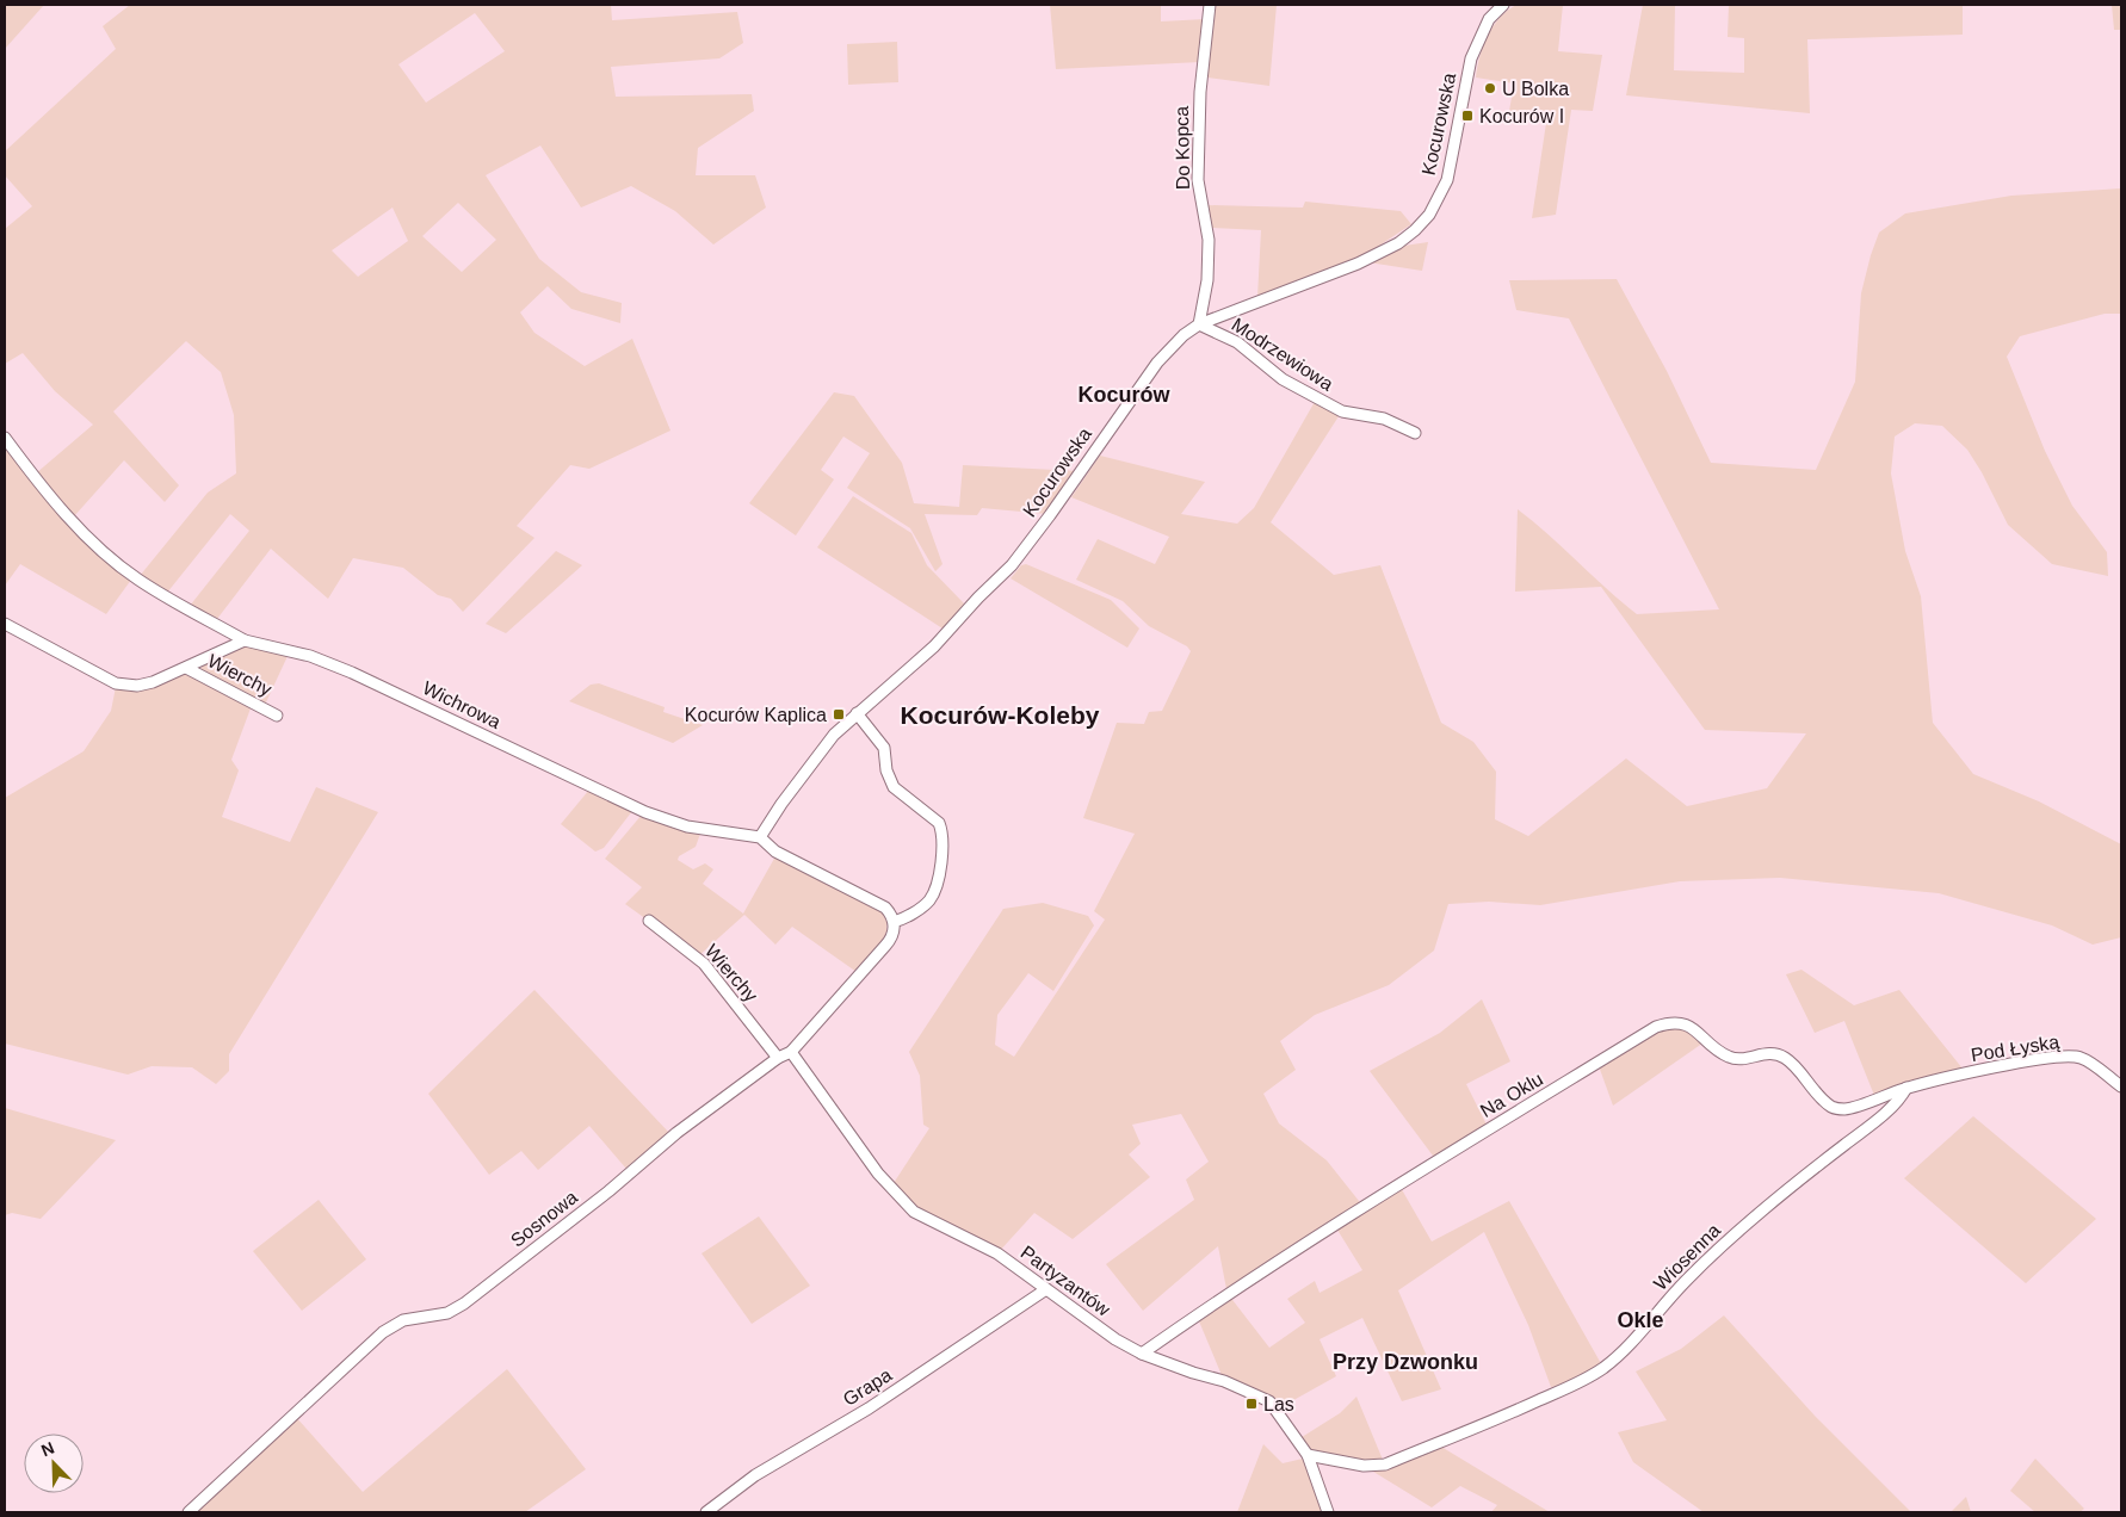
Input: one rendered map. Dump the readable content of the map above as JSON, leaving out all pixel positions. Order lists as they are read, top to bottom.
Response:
{
  "streets": {
    "street": [
      "Kocurowska",
      "Do Kopca",
      "Modrzewiowa",
      "Wierchy",
      "Wichrowa",
      "Pod Łyską",
      "Na Oklu",
      "Sosnowa",
      "Wiosenna",
      "Partyzantów",
      "Grapa"
    ]
  },
  "crossings": [
    ["Kocurowska", "Do Kopca"],
    ["Kocurowska", "Modrzewiowa"],
    ["Kocurowska", "Wichrowa"],
    ["Do Kopca", "Modrzewiowa"],
    ["Wierchy", "Sosnowa"],
    ["Wichrowa", "Sosnowa"],
    ["Pod Łyską", "Na Oklu"],
    ["Pod Łyską", "Wiosenna"],
    ["Na Oklu", "Wiosenna"],
    ["Na Oklu", "Partyzantów"],
    ["Sosnowa", "Partyzantów"],
    ["Wiosenna", "Partyzantów"],
    ["Partyzantów", "Grapa"]
  ],
  "districts": [
    "Kocurów",
    "Kocurów-Koleby",
    "Okle",
    "Przy Dzwonku"
  ],
  "places": {
    "other": ["U Bolka"],
    "transit": ["Kocurów I", "Kocurów Kaplica", "Las"]
  },
  "north": "top left"
}
